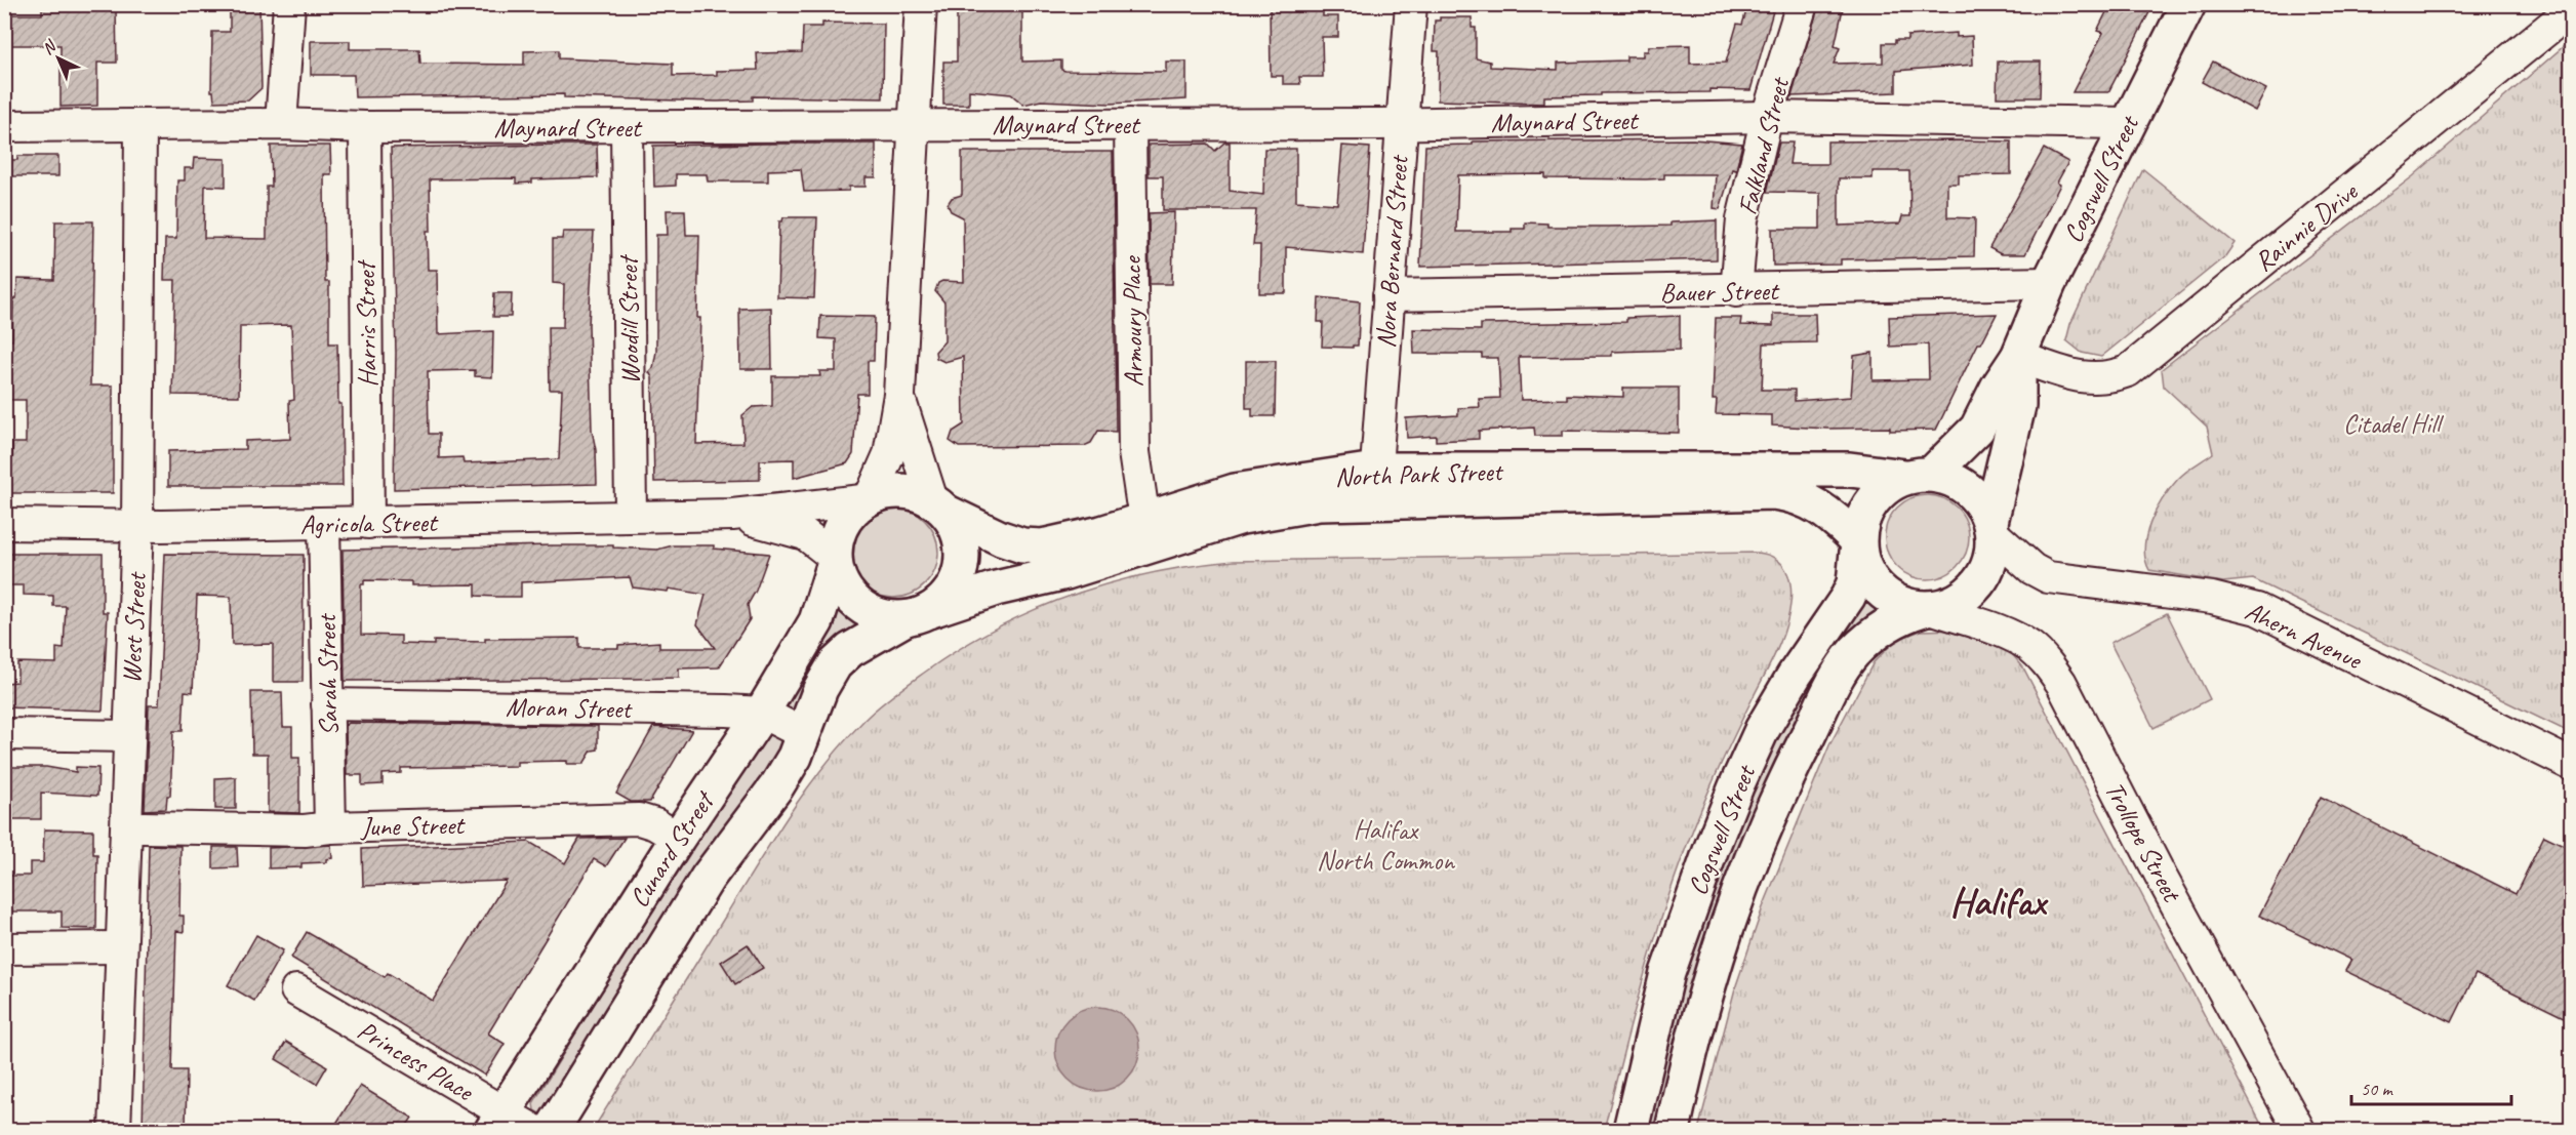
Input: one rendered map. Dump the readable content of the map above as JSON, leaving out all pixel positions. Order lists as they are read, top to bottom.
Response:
{
  "streets": {
    "main road": ["Cogswell Street", "North Park Street", "Cunard Street"],
    "street": [
      "Maynard Street",
      "Falkland Street",
      "Rainnie Drive",
      "Nora Bernard Street",
      "Bauer Street",
      "Woodill Street",
      "Armoury Place",
      "Harris Street",
      "Agricola Street",
      "West Street",
      "Ahern Avenue",
      "Sarah Street",
      "Moran Street",
      "June Street",
      "Trollope Street",
      "Princess Place"
    ]
  },
  "crossings": [
    ["Maynard Street", "Falkland Street"],
    ["Maynard Street", "Cogswell Street"],
    ["Maynard Street", "Nora Bernard Street"],
    ["Maynard Street", "Woodill Street"],
    ["Maynard Street", "Armoury Place"],
    ["Maynard Street", "Harris Street"],
    ["Maynard Street", "West Street"],
    ["Falkland Street", "Bauer Street"],
    ["Cogswell Street", "Rainnie Drive"],
    ["Cogswell Street", "Bauer Street"],
    ["Cogswell Street", "North Park Street"],
    ["Cogswell Street", "Ahern Avenue"],
    ["Cogswell Street", "Trollope Street"],
    ["Nora Bernard Street", "Bauer Street"],
    ["Nora Bernard Street", "North Park Street"],
    ["Woodill Street", "Agricola Street"],
    ["Armoury Place", "North Park Street"],
    ["Harris Street", "Agricola Street"],
    ["North Park Street", "Agricola Street"],
    ["North Park Street", "Ahern Avenue"],
    ["North Park Street", "Trollope Street"],
    ["North Park Street", "Cunard Street"],
    ["Agricola Street", "West Street"],
    ["Agricola Street", "Sarah Street"],
    ["Agricola Street", "Cunard Street"],
    ["Ahern Avenue", "Trollope Street"],
    ["Sarah Street", "Moran Street"],
    ["Sarah Street", "June Street"],
    ["Moran Street", "Cunard Street"],
    ["June Street", "Cunard Street"],
    ["Cunard Street", "Princess Place"]
  ],
  "districts": ["Halifax"],
  "parks": ["Citadel Hill", "Halifax North Common"],
  "scale_bar": "50 m",
  "north": "top left"
}
